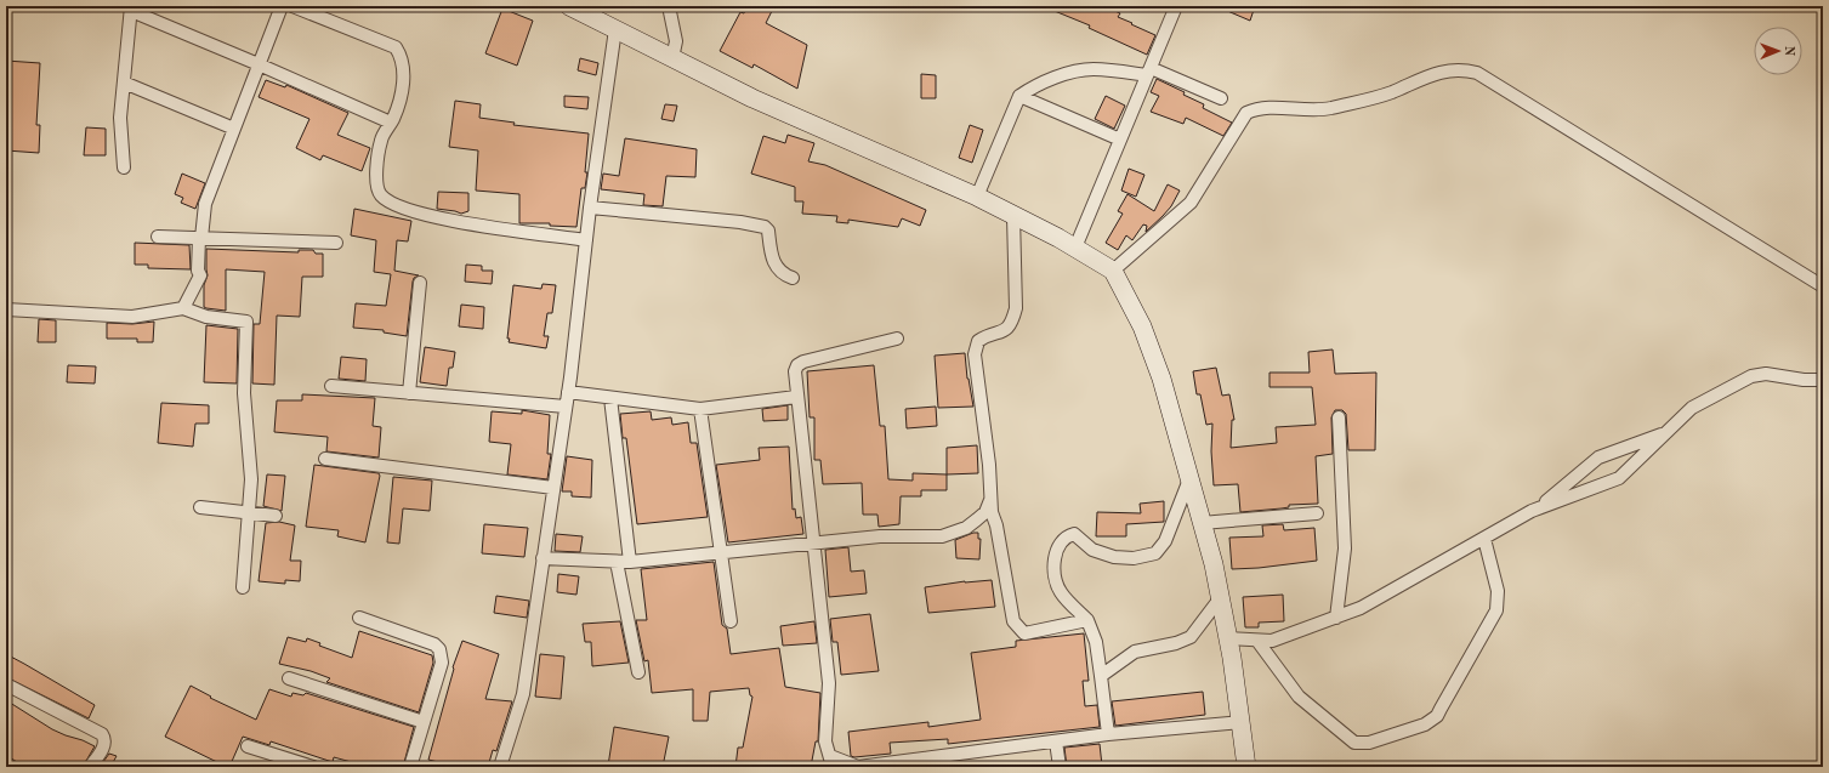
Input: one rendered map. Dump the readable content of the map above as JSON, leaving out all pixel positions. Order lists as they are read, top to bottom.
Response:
{
  "north": "right"
}
